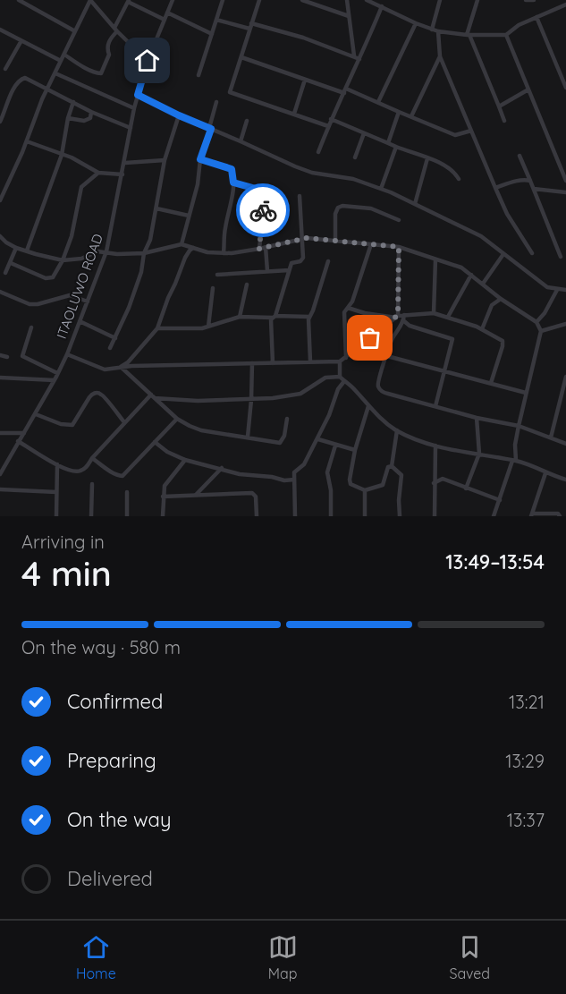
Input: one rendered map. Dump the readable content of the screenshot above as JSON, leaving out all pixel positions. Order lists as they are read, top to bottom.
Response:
{
  "streets": {
    "street": ["ITAOLUWO ROAD"]
  },
  "page": {
    "heading": ["4 min", "Arriving in", "13:49–13:54"],
    "bar": "On the way · 580 m",
    "list": [
      ["Confirmed", "13:21"],
      ["Preparing", "13:29"],
      ["On the way", "13:37"],
      "Delivered"
    ],
    "tabs": ["Home", "Map", "Saved"]
  }
}
